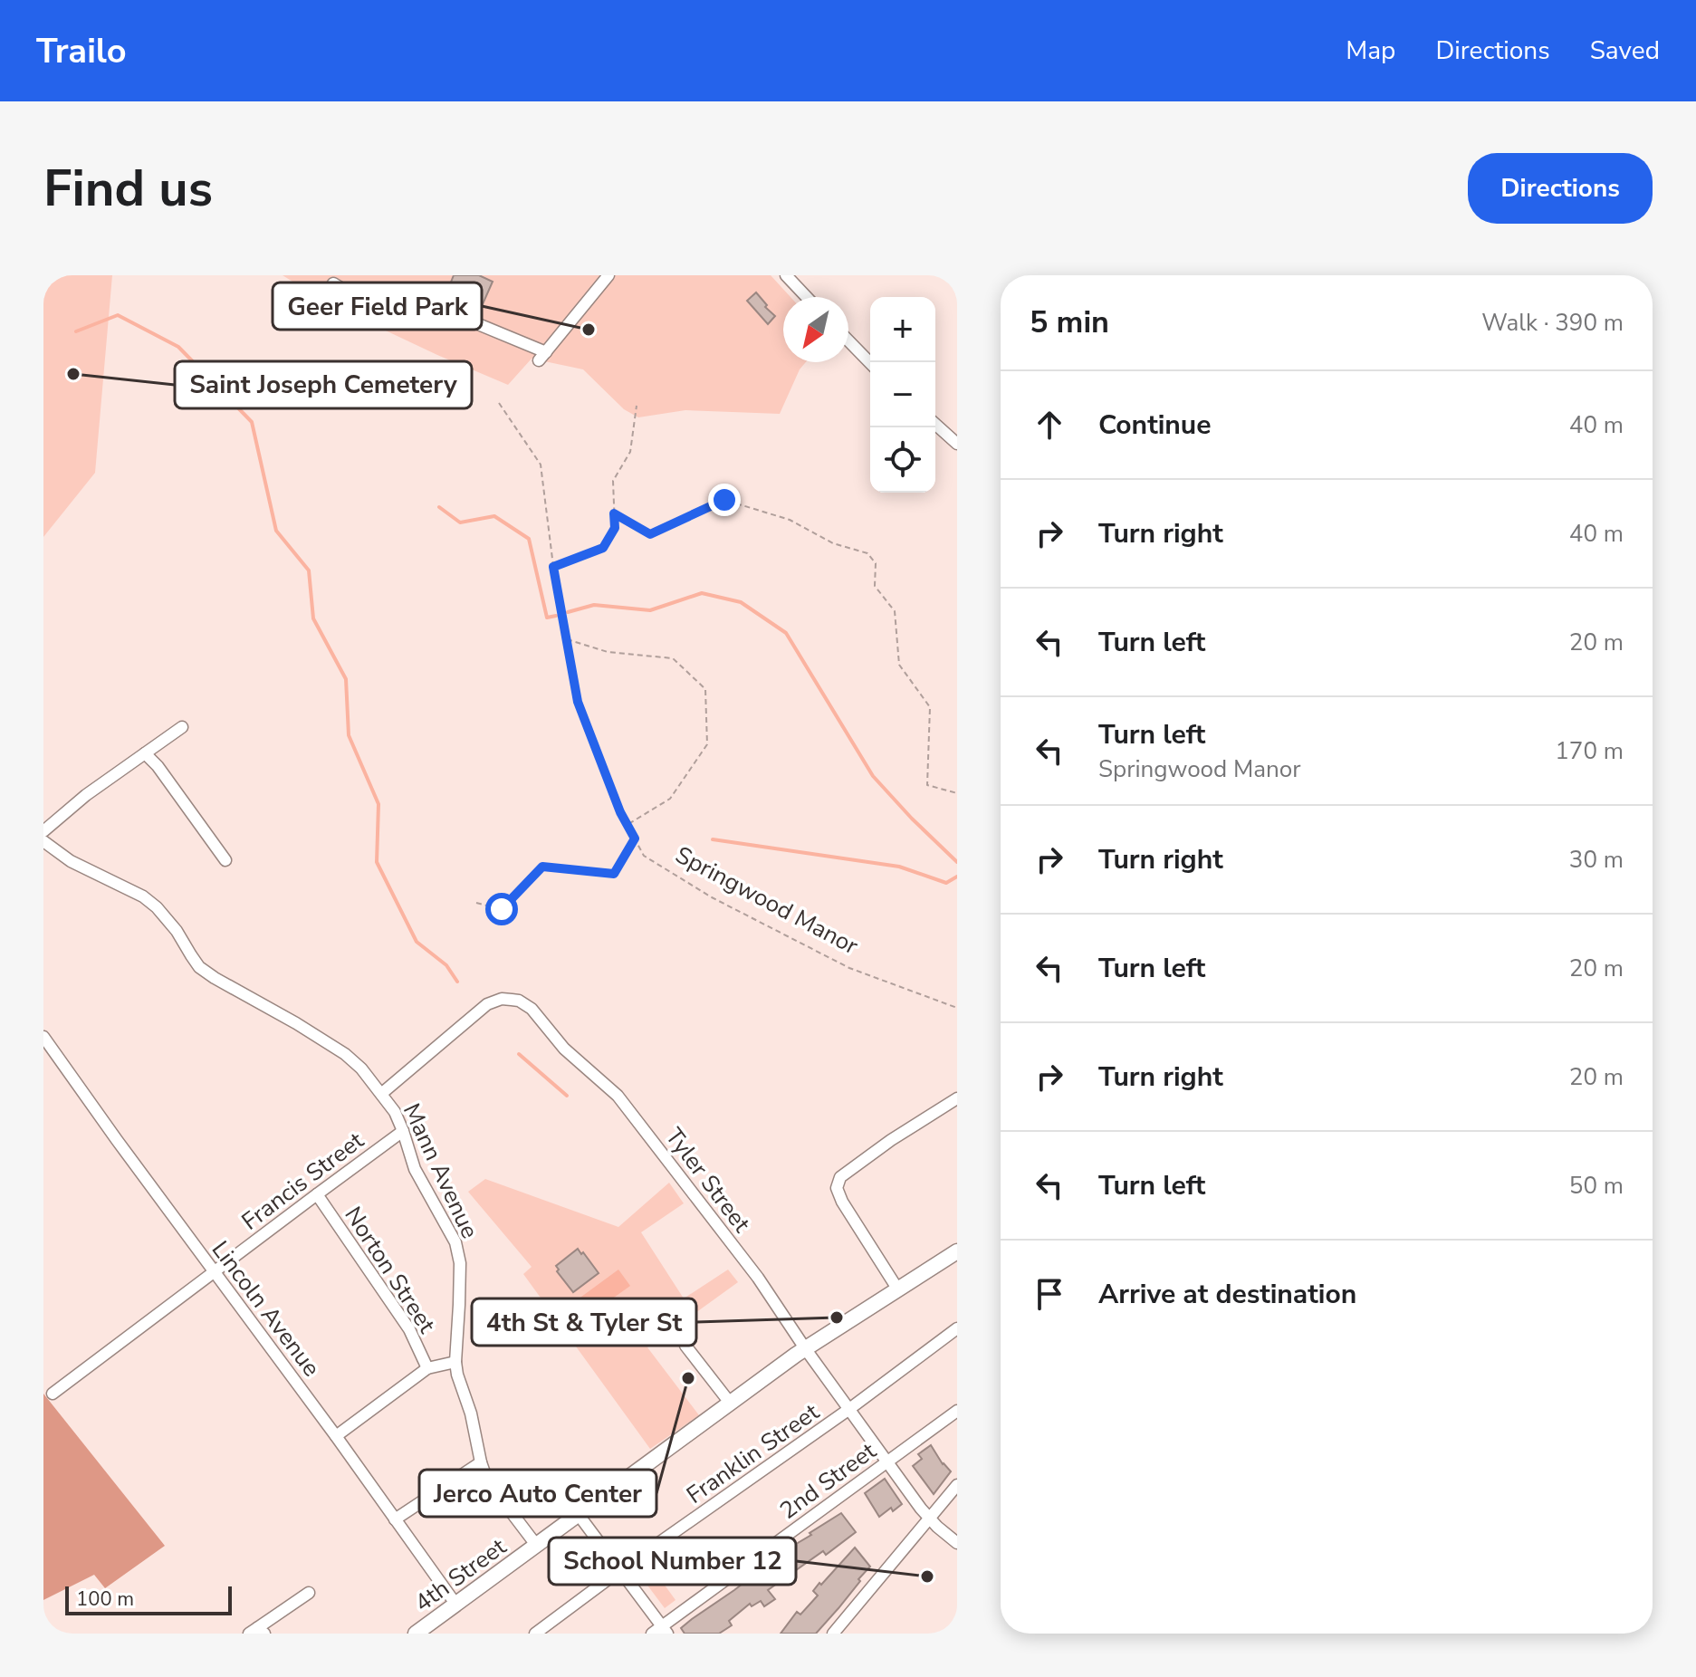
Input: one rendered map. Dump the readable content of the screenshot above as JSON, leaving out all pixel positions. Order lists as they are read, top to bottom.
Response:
{
  "streets": {
    "main road": ["4th Street"],
    "street": [
      "Mann Avenue",
      "Tyler Street",
      "Francis Street",
      "Norton Street",
      "Lincoln Avenue",
      "Franklin Street",
      "2nd Street"
    ],
    "path": ["Springwood Manor"]
  },
  "crossings": [
    ["Mann Avenue", "Tyler Street"],
    ["Mann Avenue", "Francis Street"],
    ["Mann Avenue", "4th Street"],
    ["Tyler Street", "Franklin Street"],
    ["Tyler Street", "2nd Street"],
    ["Tyler Street", "4th Street"],
    ["Francis Street", "Norton Street"],
    ["Francis Street", "Lincoln Avenue"],
    ["Lincoln Avenue", "4th Street"]
  ],
  "places": [
    "Geer Field Park",
    "Saint Joseph Cemetery",
    "4th St & Tyler St",
    "Jerco Auto Center",
    "School Number 12"
  ],
  "scale_bar": "100 m",
  "north": "bottom left",
  "page": {
    "header": "Trailo",
    "nav": ["Map", "Directions", "Saved"],
    "buttons": "Directions",
    "title": "Find us",
    "heading": ["5 min", "Walk · 390 m"],
    "map_buttons": ["+", "−"],
    "list": [
      ["Continue", "40 m"],
      ["Turn right", "40 m"],
      ["Turn left", "20 m"],
      ["Turn left", "Springwood Manor", "170 m"],
      ["Turn right", "30 m"],
      ["Turn left", "20 m"],
      ["Turn right", "20 m"],
      ["Turn left", "50 m"],
      "Arrive at destination"
    ],
    "scale": "100 m"
  }
}
